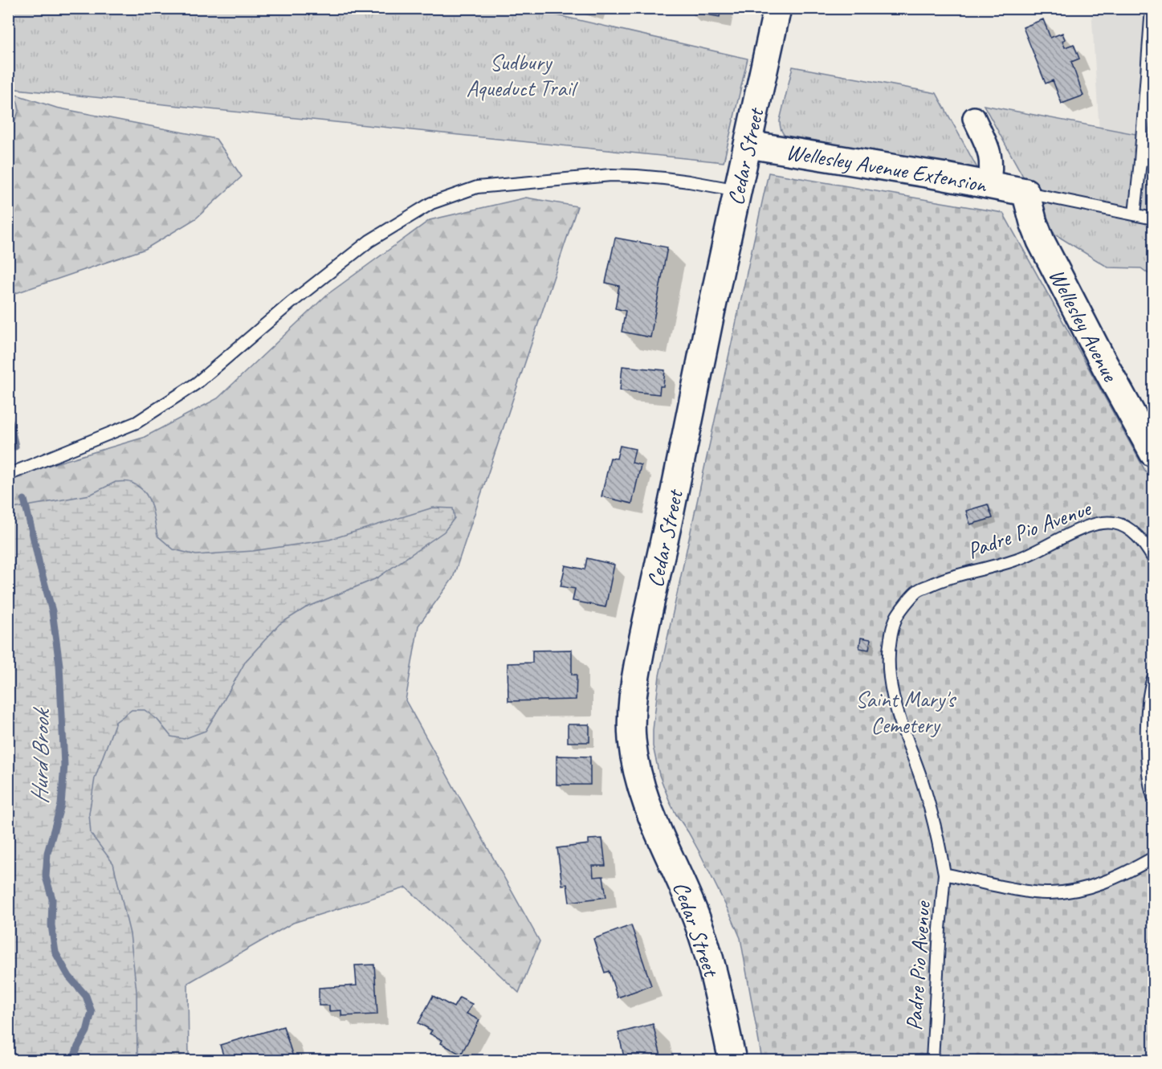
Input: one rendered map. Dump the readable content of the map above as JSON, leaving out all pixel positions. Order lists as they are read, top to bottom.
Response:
{
  "streets": {
    "street": ["Cedar Street", "Wellesley Avenue Extension", "Wellesley Avenue"],
    "lane": ["Padre Pio Avenue"]
  },
  "crossings": [
    ["Cedar Street", "Wellesley Avenue Extension"],
    ["Wellesley Avenue Extension", "Wellesley Avenue"]
  ],
  "water": ["Hurd Brook"],
  "parks": ["Sudbury Aqueduct Trail", "Saint Mary's Cemetery"]
}
